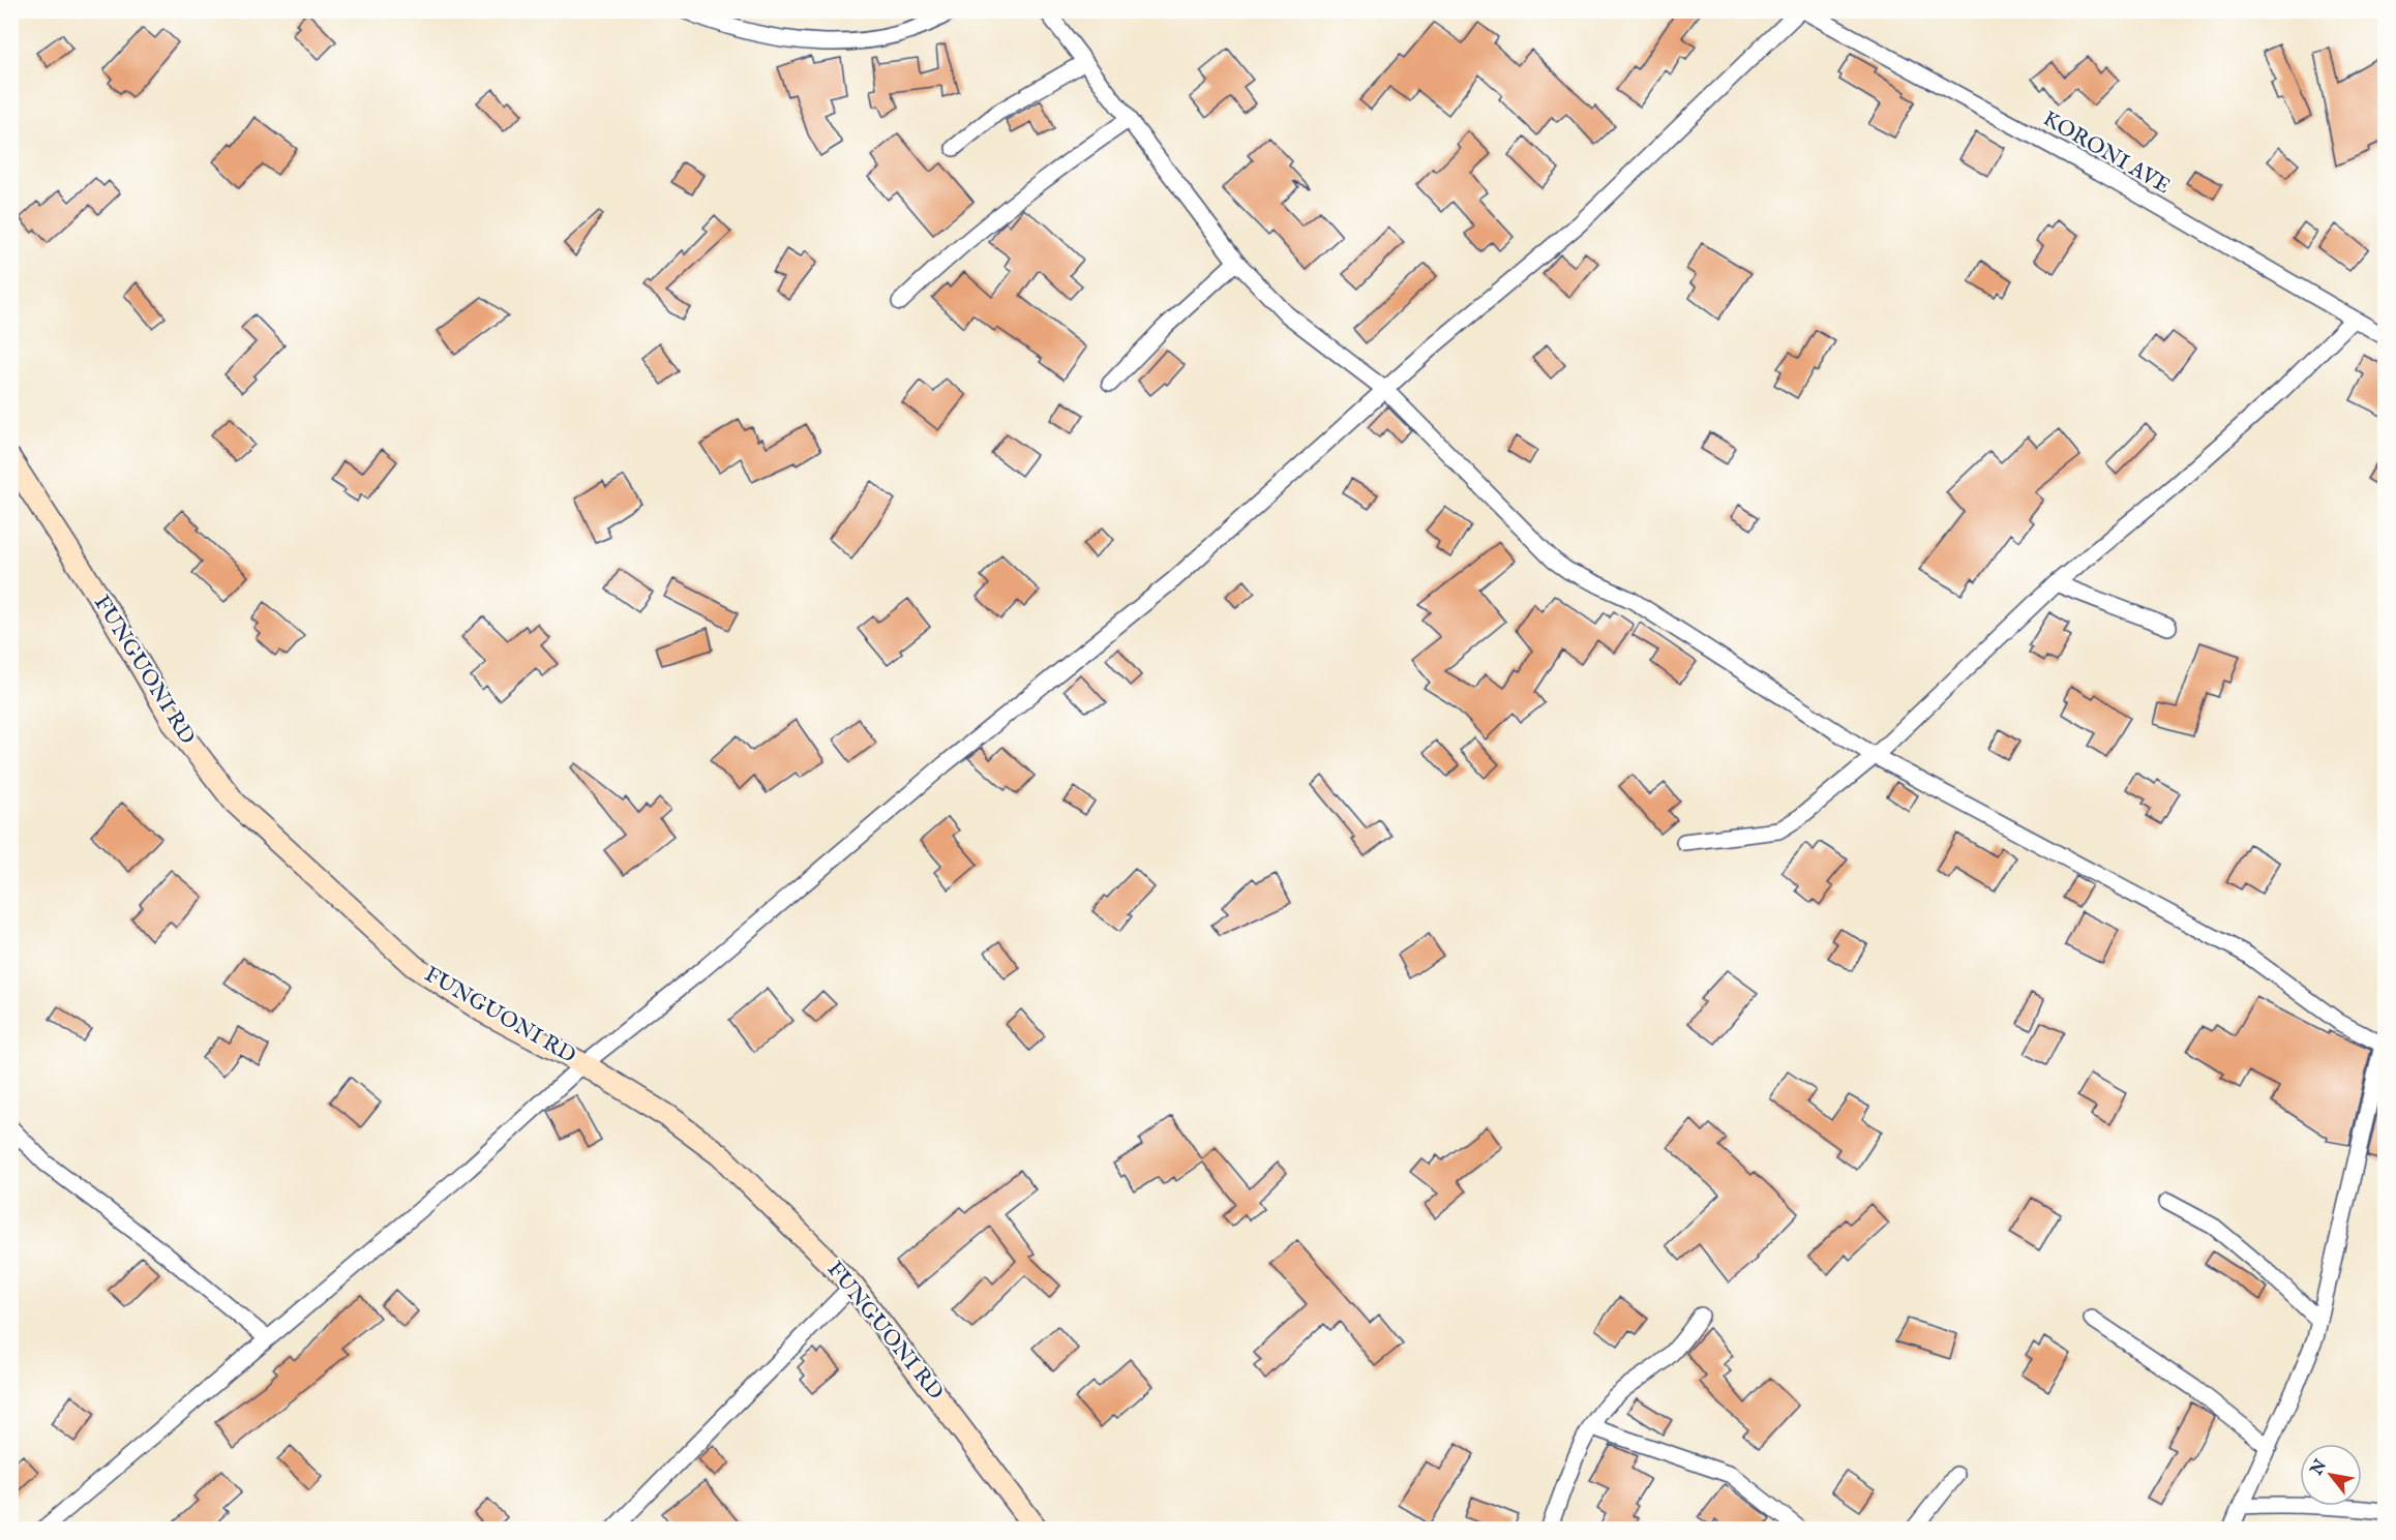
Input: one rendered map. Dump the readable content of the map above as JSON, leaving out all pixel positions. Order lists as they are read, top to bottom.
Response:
{
  "streets": {
    "street": ["KORONI AVE", "FUNGUONI RD"]
  },
  "north": "top left"
}
